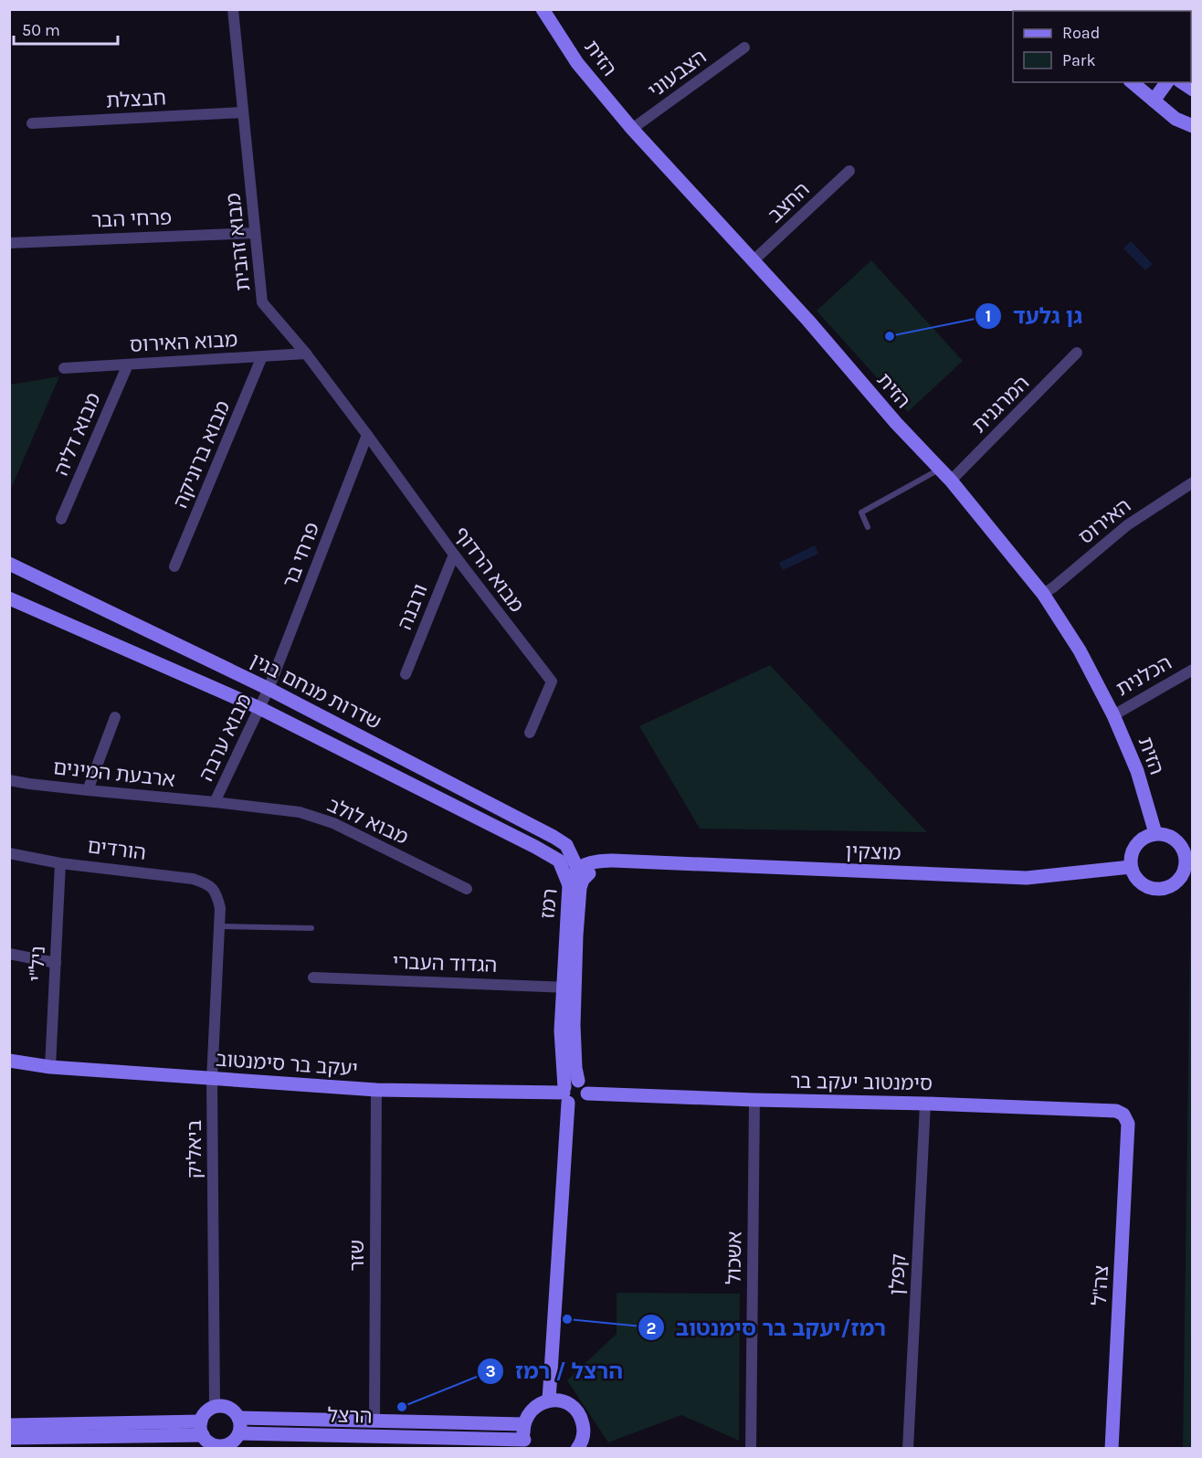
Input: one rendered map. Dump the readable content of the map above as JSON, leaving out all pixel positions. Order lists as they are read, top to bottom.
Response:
{
  "streets": {
    "street": [
      "הזית",
      "הצבעוני",
      "חבצלת",
      "החצב",
      "פרחי הבר",
      "מבוא זהבית",
      "מבוא האירוס",
      "המרגנית",
      "מבוא דליה",
      "מבוא ברוניקה",
      "האירוס",
      "פרחי בר",
      "מבוא הרדוף",
      "ורבנה",
      "הכלנית",
      "שדרות מנחם בגין",
      "מבוא ערבה",
      "ארבעת המינים",
      "מבוא לולב",
      "הורדים",
      "מוצקין",
      "רמז",
      "הגדוד העברי",
      "ניל\"י",
      "יעקב בר סימנטוב",
      "סימנטוב יעקב בר",
      "ביאליק",
      "שזר",
      "אשכול",
      "קפלן",
      "צה\"ל",
      "הרצל"
    ]
  },
  "crossings": [
    ["הזית", "הצבעוני"],
    ["הזית", "החצב"],
    ["הזית", "המרגנית"],
    ["הזית", "האירוס"],
    ["הזית", "הכלנית"],
    ["הזית", "מוצקין"],
    ["חבצלת", "מבוא זהבית"],
    ["פרחי הבר", "מבוא זהבית"],
    ["מבוא זהבית", "מבוא האירוס"],
    ["מבוא זהבית", "פרחי בר"],
    ["מבוא זהבית", "מבוא הרדוף"],
    ["מבוא האירוס", "מבוא דליה"],
    ["מבוא האירוס", "מבוא ברוניקה"],
    ["פרחי בר", "מבוא הרדוף"],
    ["פרחי בר", "שדרות מנחם בגין"],
    ["פרחי בר", "מבוא ערבה"],
    ["מבוא הרדוף", "ורבנה"],
    ["שדרות מנחם בגין", "מבוא ערבה"],
    ["שדרות מנחם בגין", "רמז"],
    ["מבוא ערבה", "ארבעת המינים"],
    ["מבוא ערבה", "מבוא לולב"],
    ["ארבעת המינים", "מבוא לולב"],
    ["הורדים", "ניל\"י"],
    ["הורדים", "ביאליק"],
    ["מוצקין", "רמז"],
    ["רמז", "הגדוד העברי"],
    ["רמז", "יעקב בר סימנטוב"],
    ["רמז", "סימנטוב יעקב בר"],
    ["ניל\"י", "יעקב בר סימנטוב"],
    ["יעקב בר סימנטוב", "סימנטוב יעקב בר"],
    ["יעקב בר סימנטוב", "ביאליק"],
    ["יעקב בר סימנטוב", "שזר"],
    ["סימנטוב יעקב בר", "אשכול"],
    ["סימנטוב יעקב בר", "קפלן"],
    ["סימנטוב יעקב בר", "צה\"ל"],
    ["ביאליק", "הרצל"],
    ["שזר", "הרצל"]
  ],
  "places": ["גן גלעד", "רמז/יעקב בר סימנטוב", "הרצל / רמז"],
  "legend": ["Road", "Park"],
  "scale_bar": "50 m"
}
